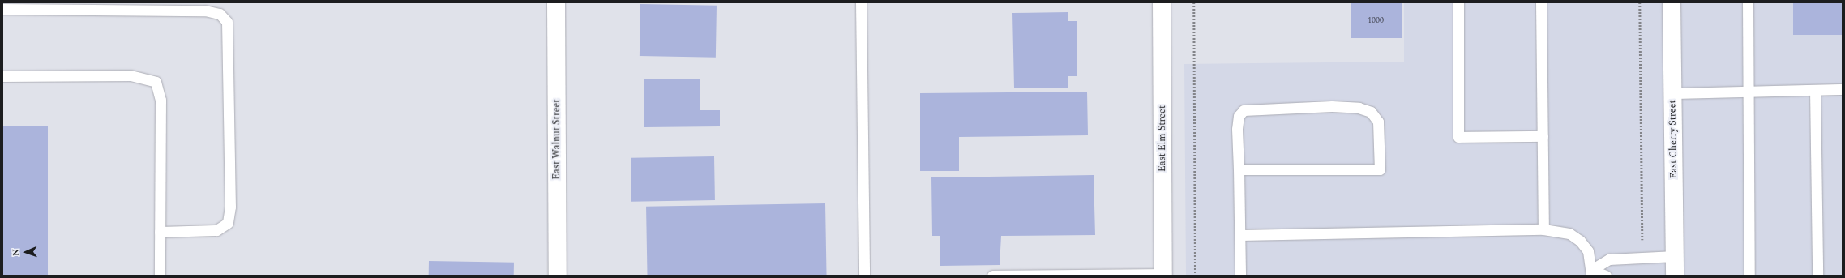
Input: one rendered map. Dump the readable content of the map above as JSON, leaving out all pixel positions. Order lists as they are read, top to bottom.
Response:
{
  "streets": {
    "street": ["East Elm Street", "East Walnut Street", "East Cherry Street"]
  },
  "house_numbers": ["1000"],
  "north": "left"
}
